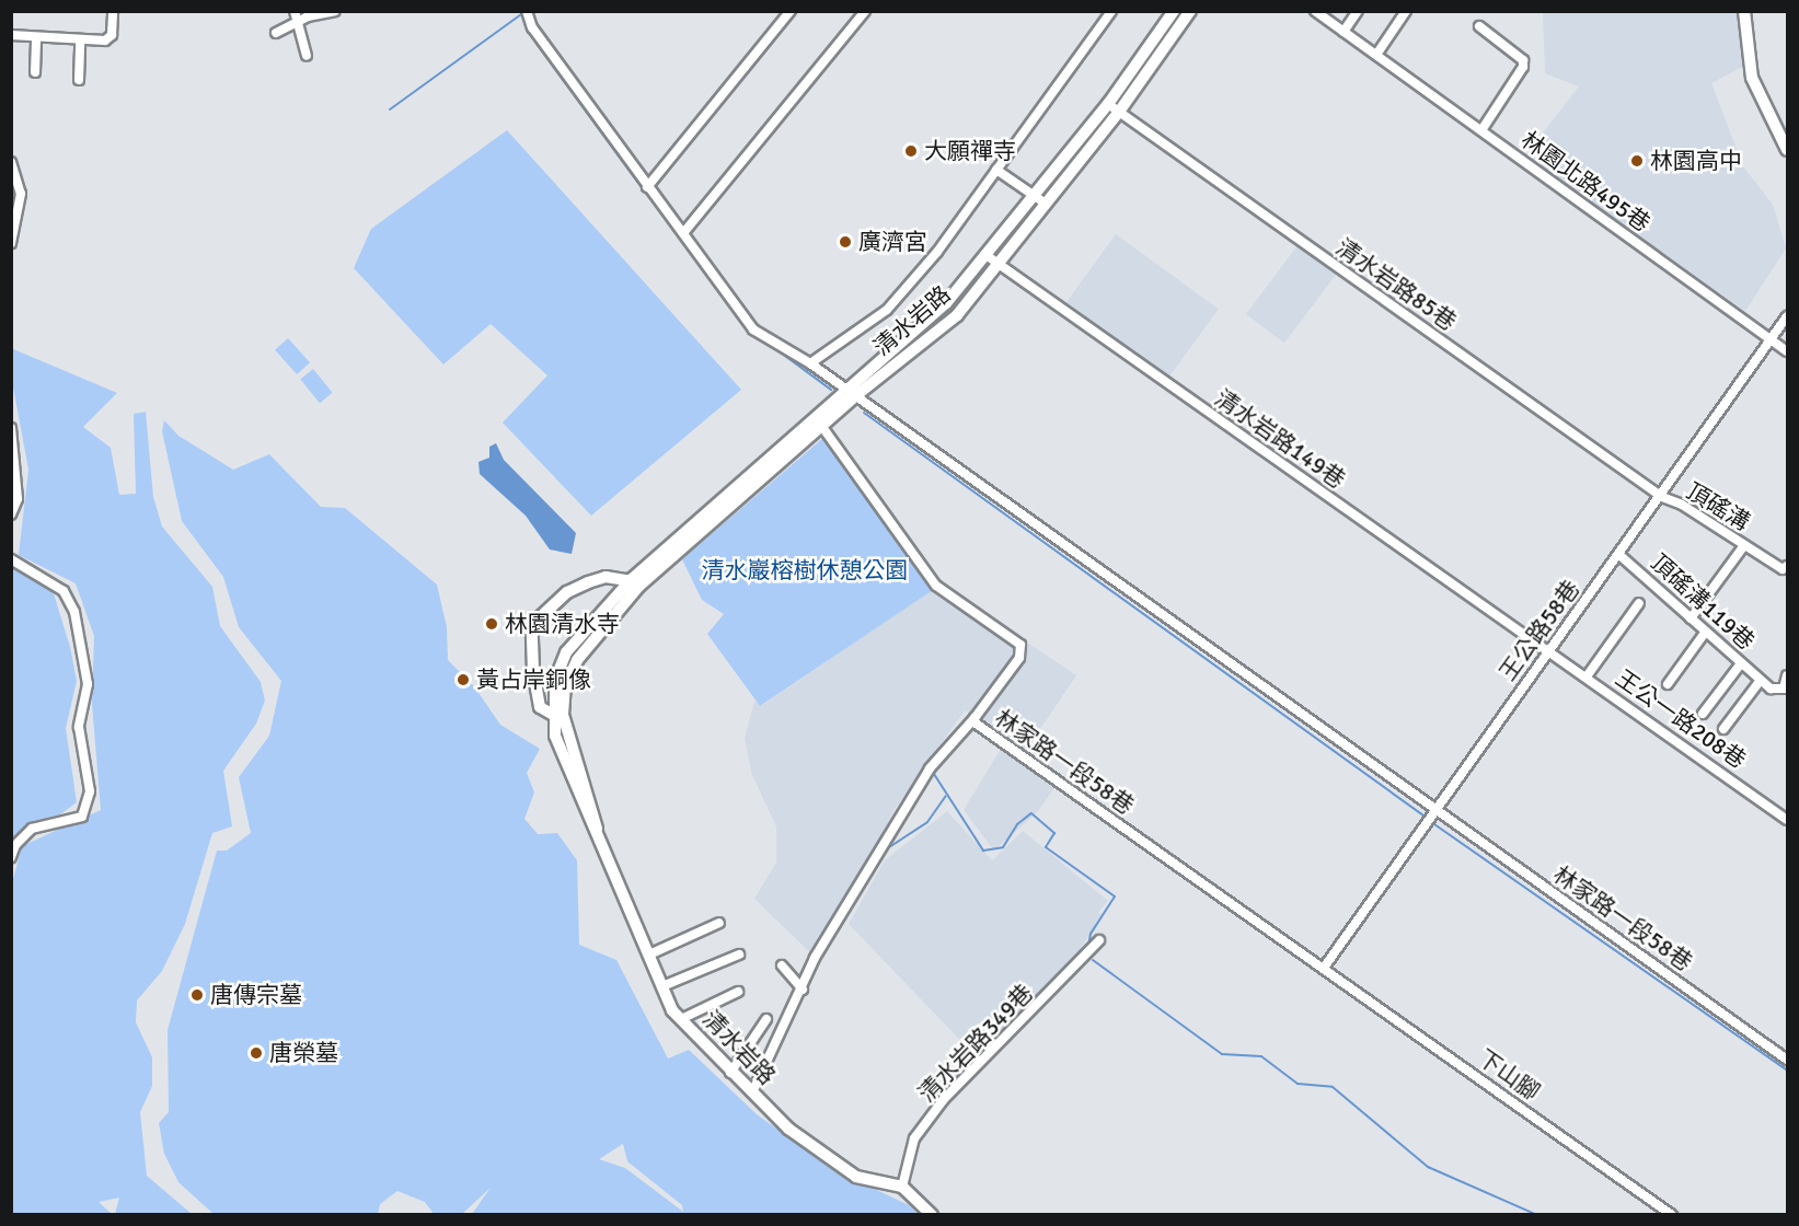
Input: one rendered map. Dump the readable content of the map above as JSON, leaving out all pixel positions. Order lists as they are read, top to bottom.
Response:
{
  "streets": {
    "street": [
      "林園北路495巷",
      "清水岩路85巷",
      "清水岩路",
      "清水岩路149巷",
      "頂磘溝",
      "頂磘溝119巷",
      "王公路58巷",
      "王公一路208巷",
      "林家路一段58巷",
      "清水岩路349巷",
      "下山腳"
    ]
  },
  "crossings": [
    ["林園北路495巷", "王公路58巷"],
    ["清水岩路85巷", "清水岩路"],
    ["清水岩路85巷", "頂磘溝"],
    ["清水岩路85巷", "王公路58巷"],
    ["清水岩路", "清水岩路149巷"],
    ["清水岩路", "林家路一段58巷"],
    ["清水岩路", "清水岩路349巷"],
    ["清水岩路149巷", "王公路58巷"],
    ["清水岩路149巷", "王公一路208巷"],
    ["頂磘溝", "王公路58巷"],
    ["頂磘溝119巷", "王公路58巷"],
    ["王公路58巷", "王公一路208巷"],
    ["王公路58巷", "林家路一段58巷"],
    ["王公路58巷", "下山腳"],
    ["林家路一段58巷", "下山腳"]
  ],
  "parks": ["清水巖榕樹休憩公園"],
  "places": [
    "大願禪寺",
    "林園高中",
    "廣濟宮",
    "林園清水寺",
    "黃占岸銅像",
    "唐傳宗墓",
    "唐榮墓"
  ]
}
